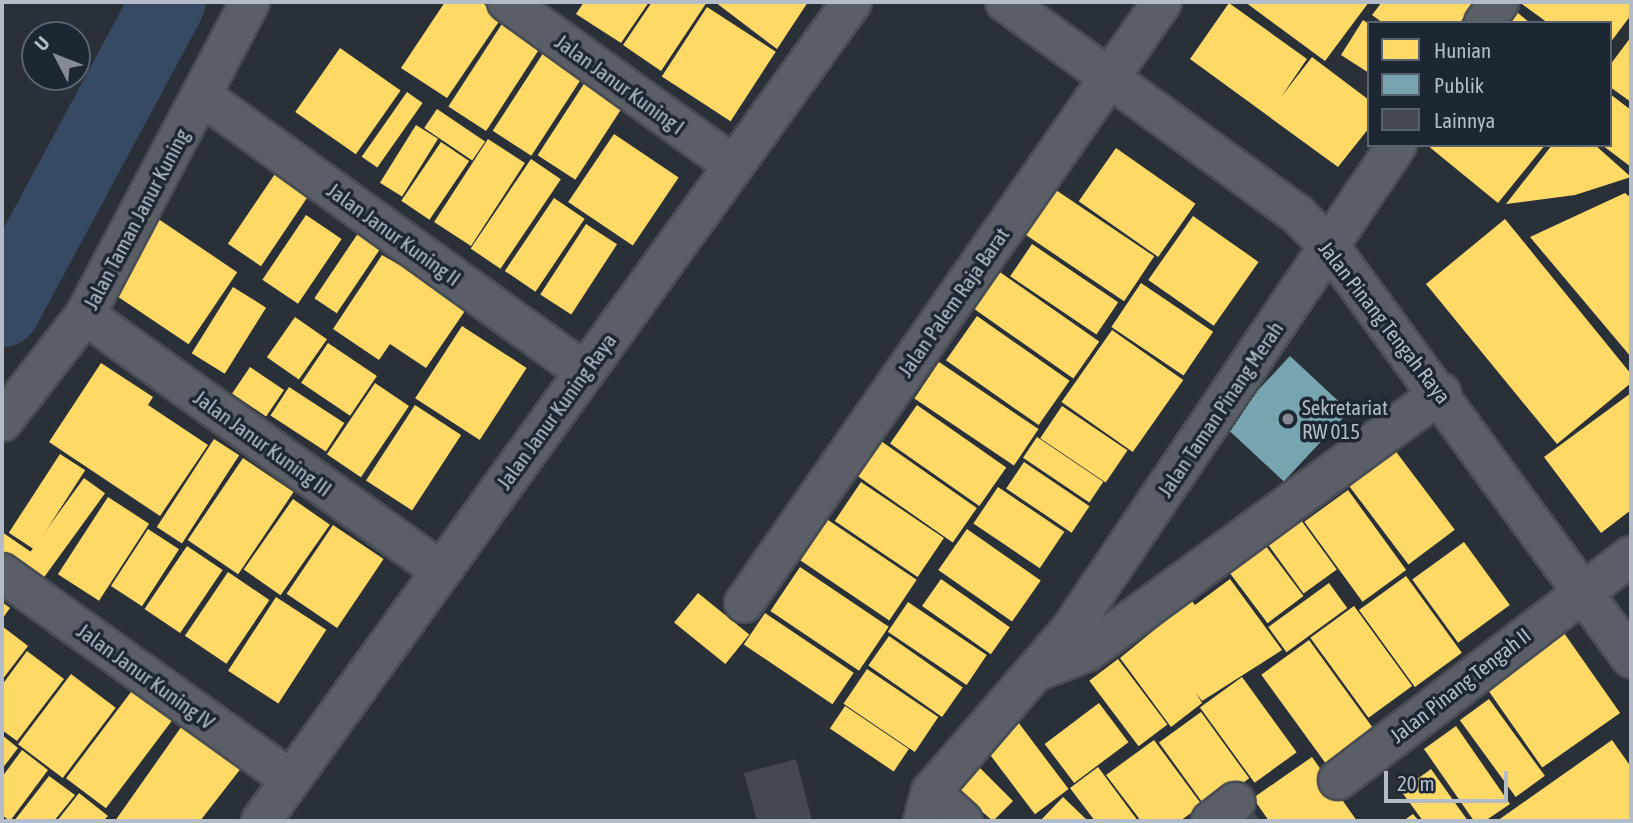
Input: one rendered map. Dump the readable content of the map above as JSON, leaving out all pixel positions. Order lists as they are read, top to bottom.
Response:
{
  "streets": {
    "street": [
      "Jalan Janur Kuning I",
      "Jalan Taman Janur Kuning",
      "Jalan Janur Kuning II",
      "Jalan Palem Raja Barat",
      "Jalan Pinang Tengah Raya",
      "Jalan Taman Pinang Merah",
      "Jalan Janur Kuning Raya",
      "Jalan Janur Kuning III",
      "Jalan Janur Kuning IV",
      "Jalan Pinang Tengah II"
    ]
  },
  "crossings": [
    ["Jalan Janur Kuning I", "Jalan Janur Kuning Raya"],
    ["Jalan Taman Janur Kuning", "Jalan Janur Kuning II"],
    ["Jalan Taman Janur Kuning", "Jalan Janur Kuning III"],
    ["Jalan Janur Kuning II", "Jalan Janur Kuning Raya"],
    ["Jalan Palem Raja Barat", "Jalan Pinang Tengah Raya"],
    ["Jalan Pinang Tengah Raya", "Jalan Taman Pinang Merah"],
    ["Jalan Pinang Tengah Raya", "Jalan Pinang Tengah II"],
    ["Jalan Janur Kuning Raya", "Jalan Janur Kuning III"],
    ["Jalan Janur Kuning Raya", "Jalan Janur Kuning IV"]
  ],
  "places": ["Sekretariat RW 015"],
  "legend": ["Hunian", "Publik", "Lainnya"],
  "scale_bar": "20 m",
  "north": "top left"
}
